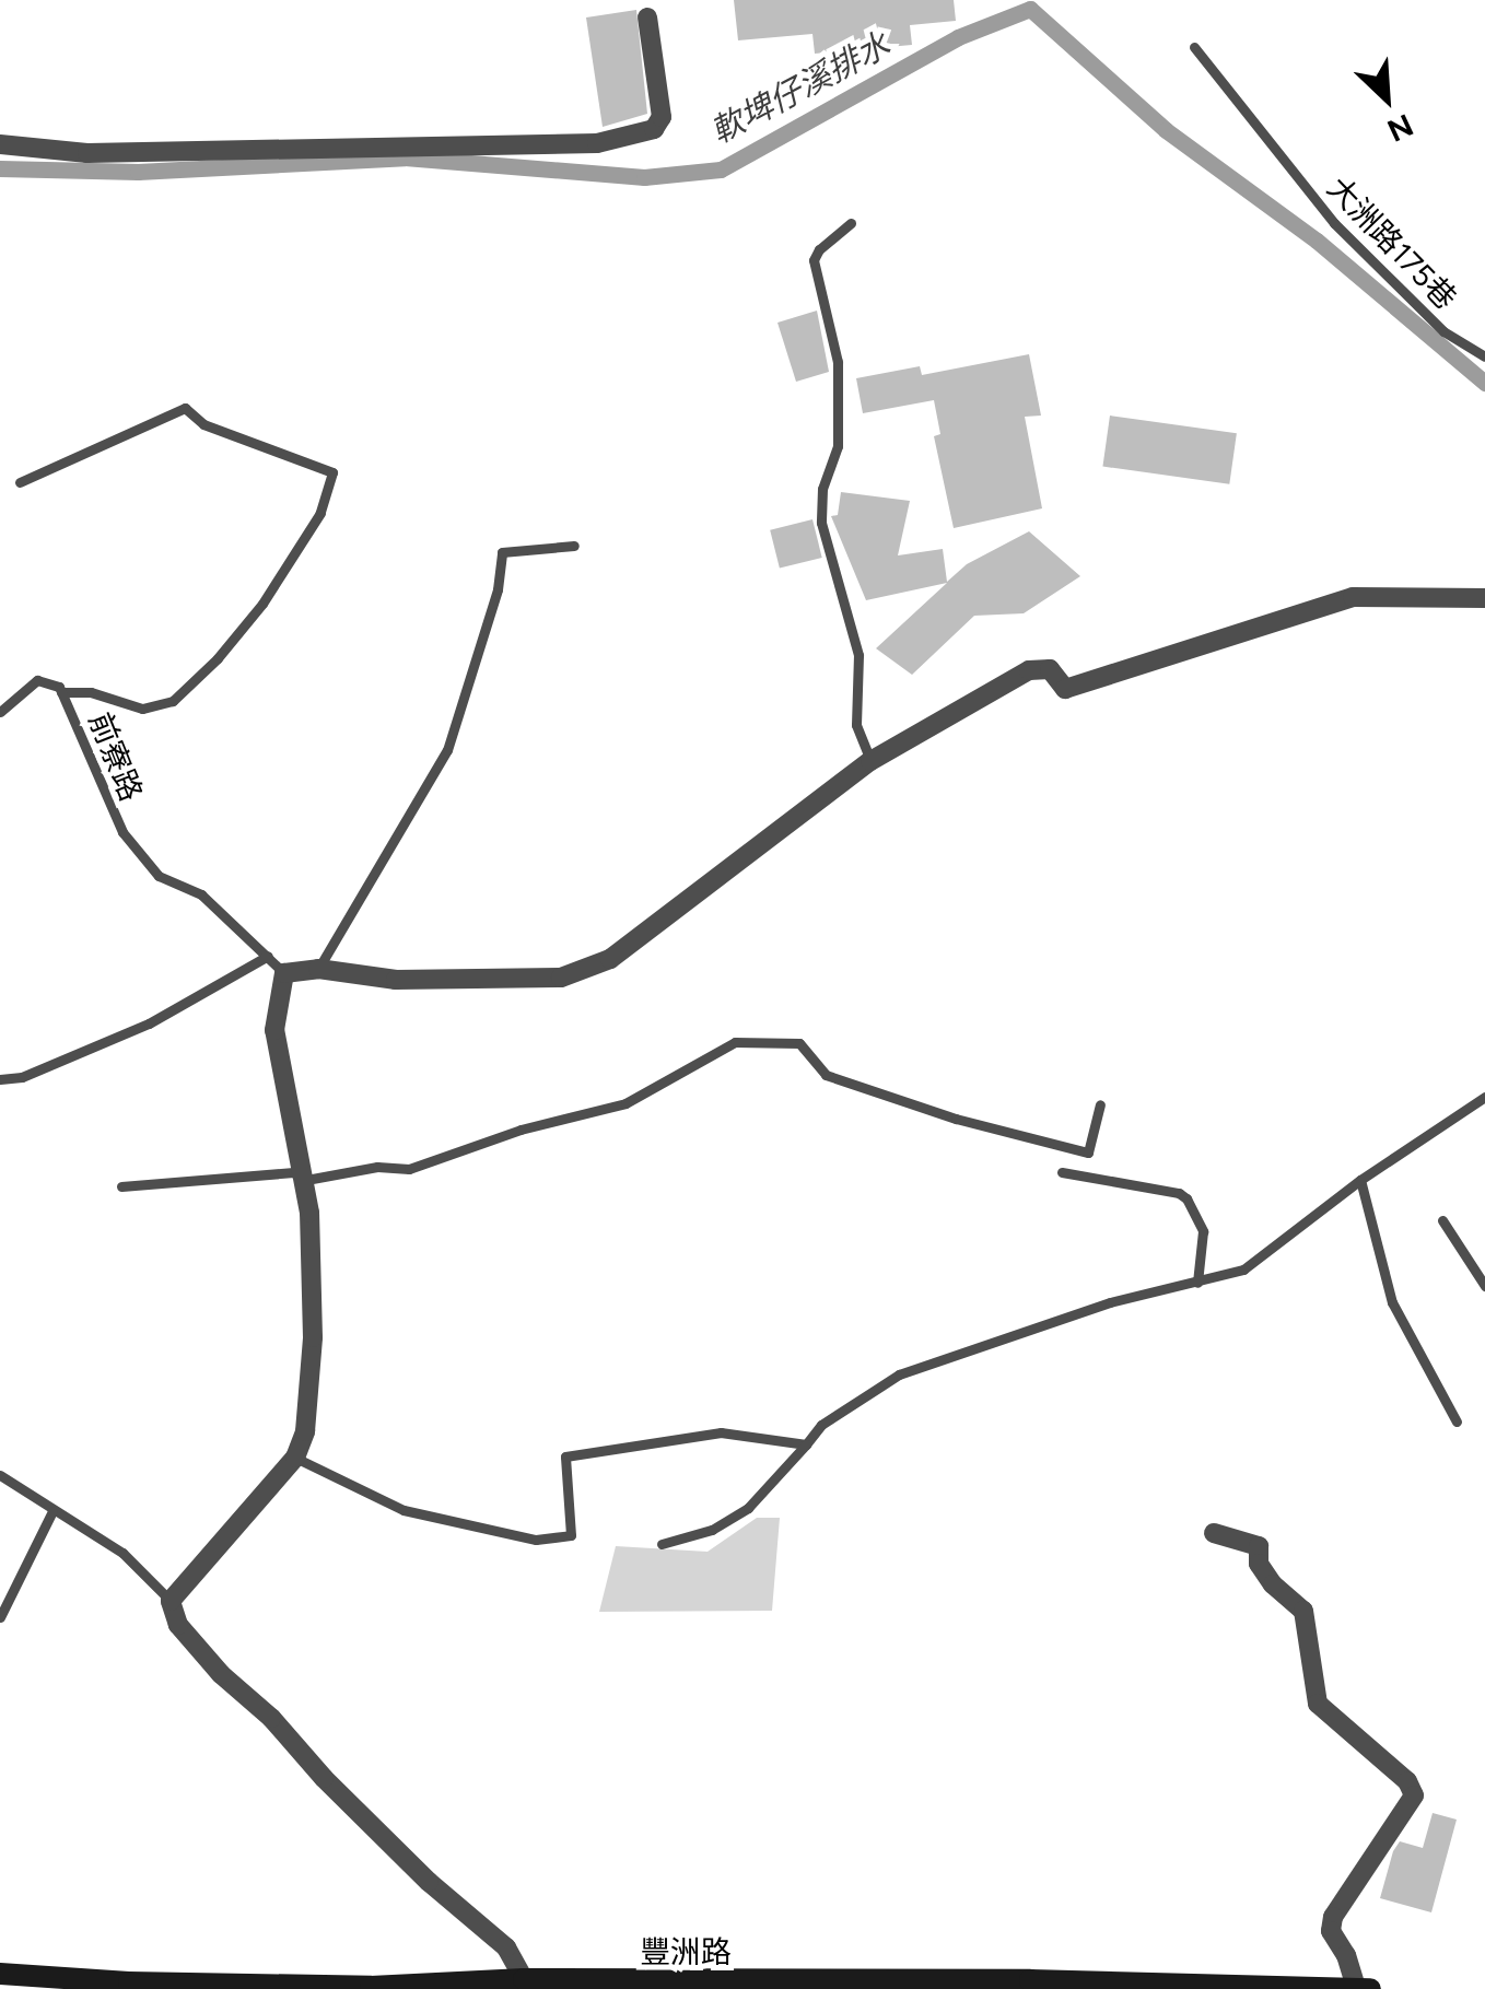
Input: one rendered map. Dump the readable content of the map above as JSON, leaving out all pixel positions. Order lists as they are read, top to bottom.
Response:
{
  "streets": {
    "street": ["豐洲路"],
    "lane": ["大洲路175巷", "前寮路"]
  },
  "water": ["軟埤仔溪排水"],
  "north": "bottom right"
}
